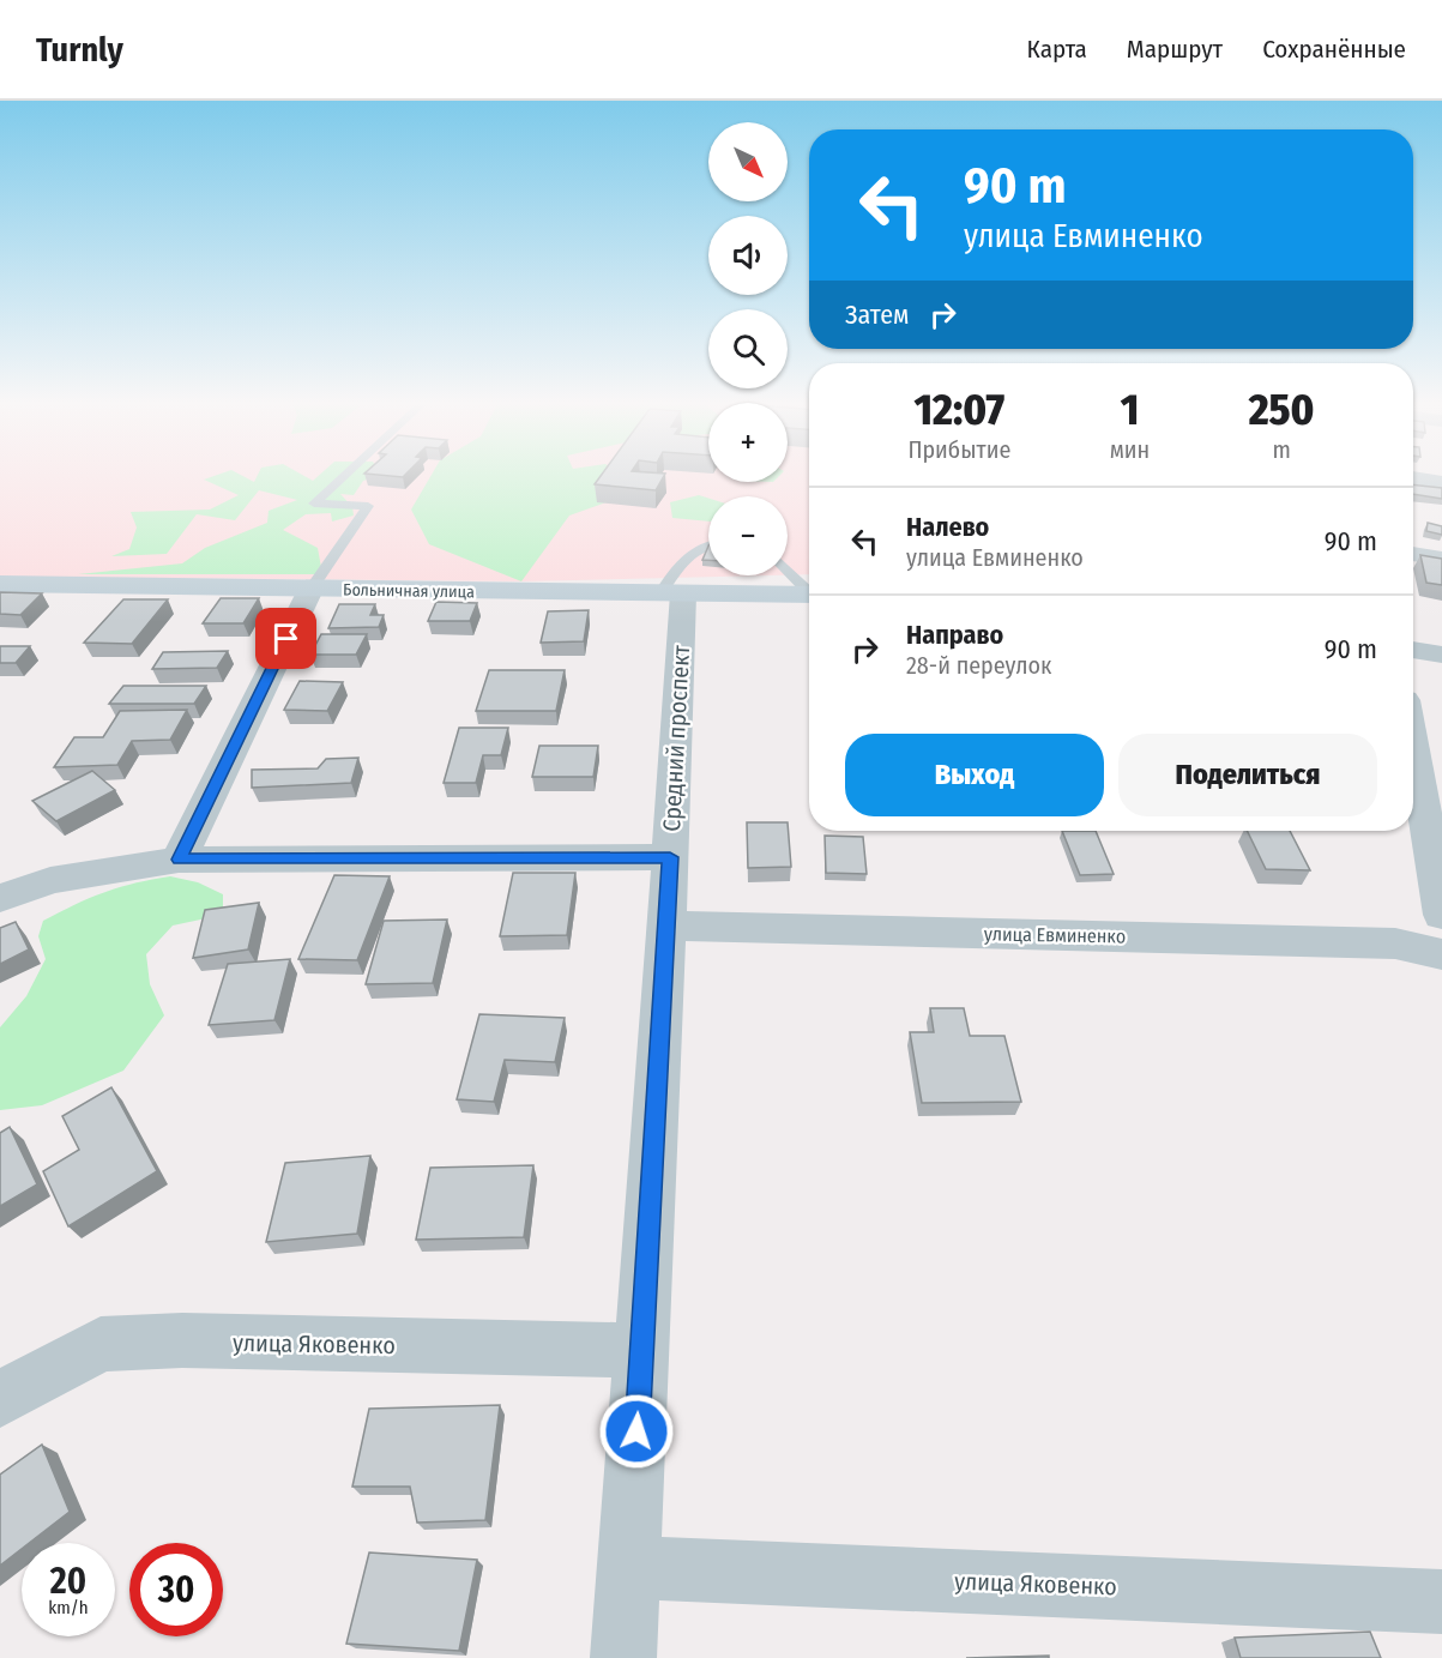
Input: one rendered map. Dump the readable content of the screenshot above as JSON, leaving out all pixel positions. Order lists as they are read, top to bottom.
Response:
{
  "streets": {
    "main road": ["Больничная улица"],
    "street": ["Средний проспект", "улица Евминенко", "улица Яковенко"]
  },
  "crossings": [
    ["Больничная улица", "Средний проспект"],
    ["Средний проспект", "улица Евминенко"],
    ["Средний проспект", "улица Яковенко"]
  ],
  "north": "bottom right",
  "page": {
    "header": "Turnly",
    "nav": ["Карта", "Маршрут", "Сохранённые"],
    "map_buttons": ["+", "−"],
    "turn": ["90 m", "улица Евминенко"],
    "then": "Затем",
    "eta": [
      "12:07",
      "Прибытие",
      "1",
      "мин",
      "250",
      "m"
    ],
    "list": [
      {
        "name": "Налево",
        "note": "улица Евминенко",
        "value": "90 m"
      },
      {
        "name": "Направо",
        "note": "28-й переулок",
        "value": "90 m"
      }
    ],
    "buttons": ["Выход", "Поделиться"],
    "speed": "20 km/h",
    "limit": "30"
  }
}
